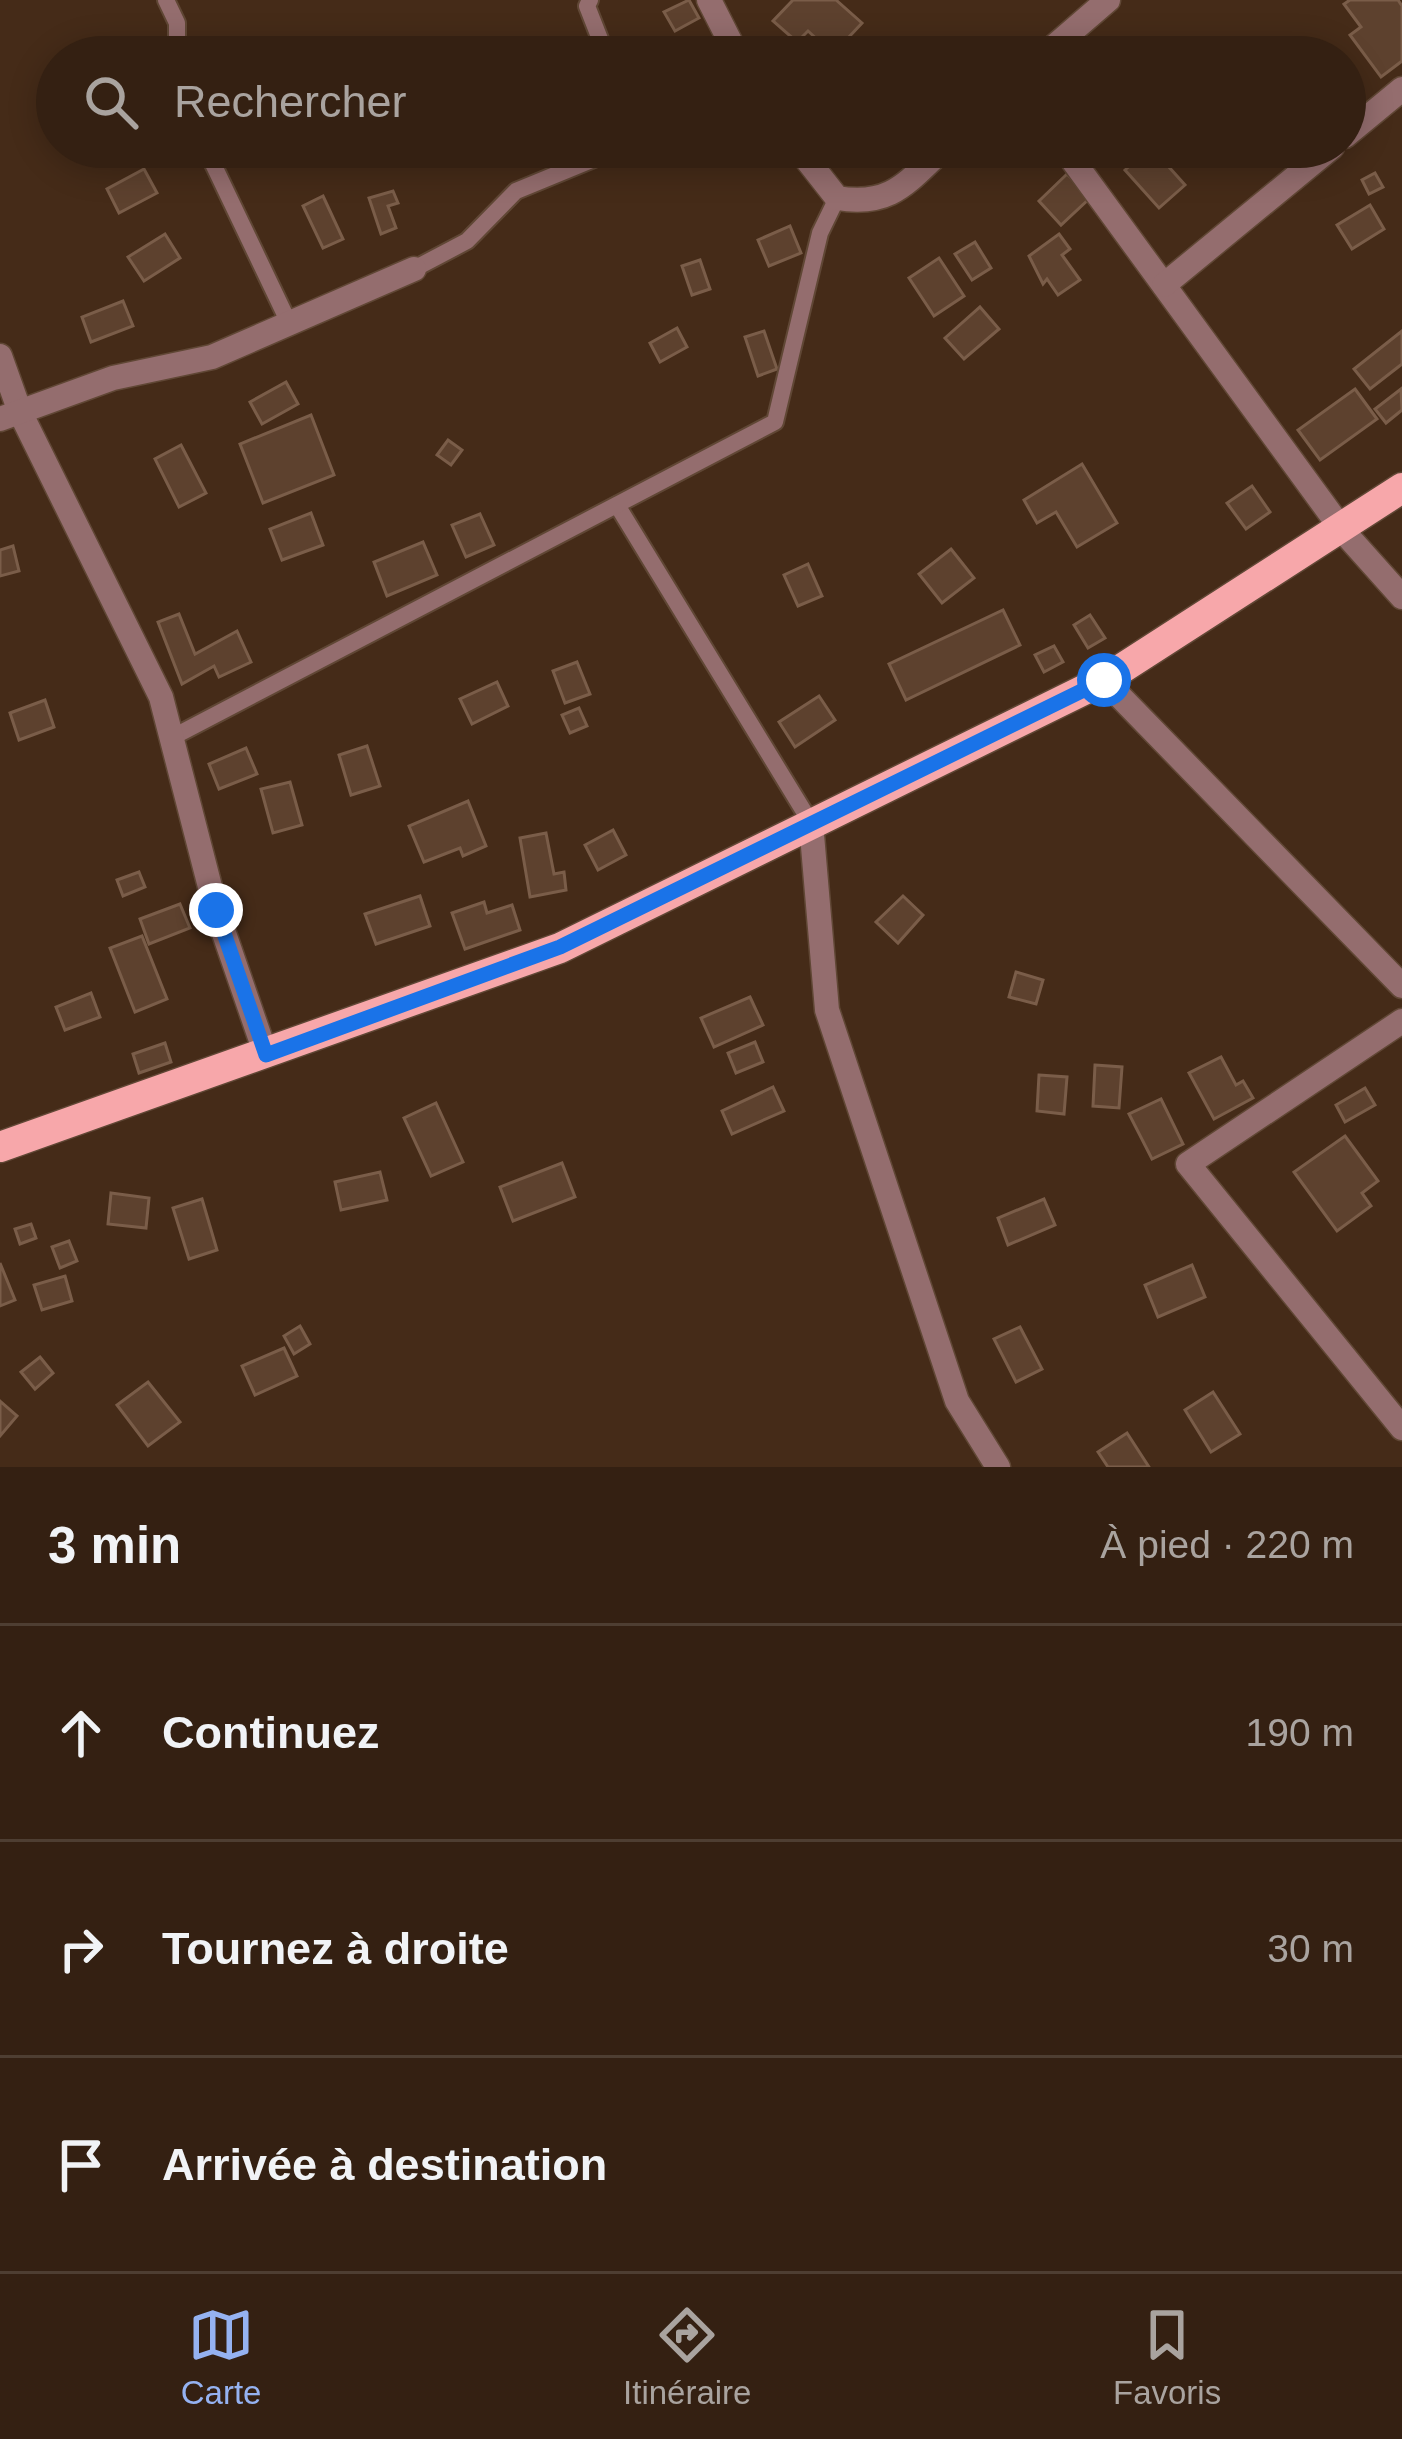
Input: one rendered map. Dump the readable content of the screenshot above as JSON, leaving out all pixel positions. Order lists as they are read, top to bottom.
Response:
{
  "page": {
    "search": "Rechercher",
    "heading": ["3 min", "À pied · 220 m"],
    "list": [
      ["Continuez", "190 m"],
      ["Tournez à droite", "30 m"],
      "Arrivée à destination"
    ],
    "nav": ["Carte", "Itinéraire", "Favoris"]
  }
}
